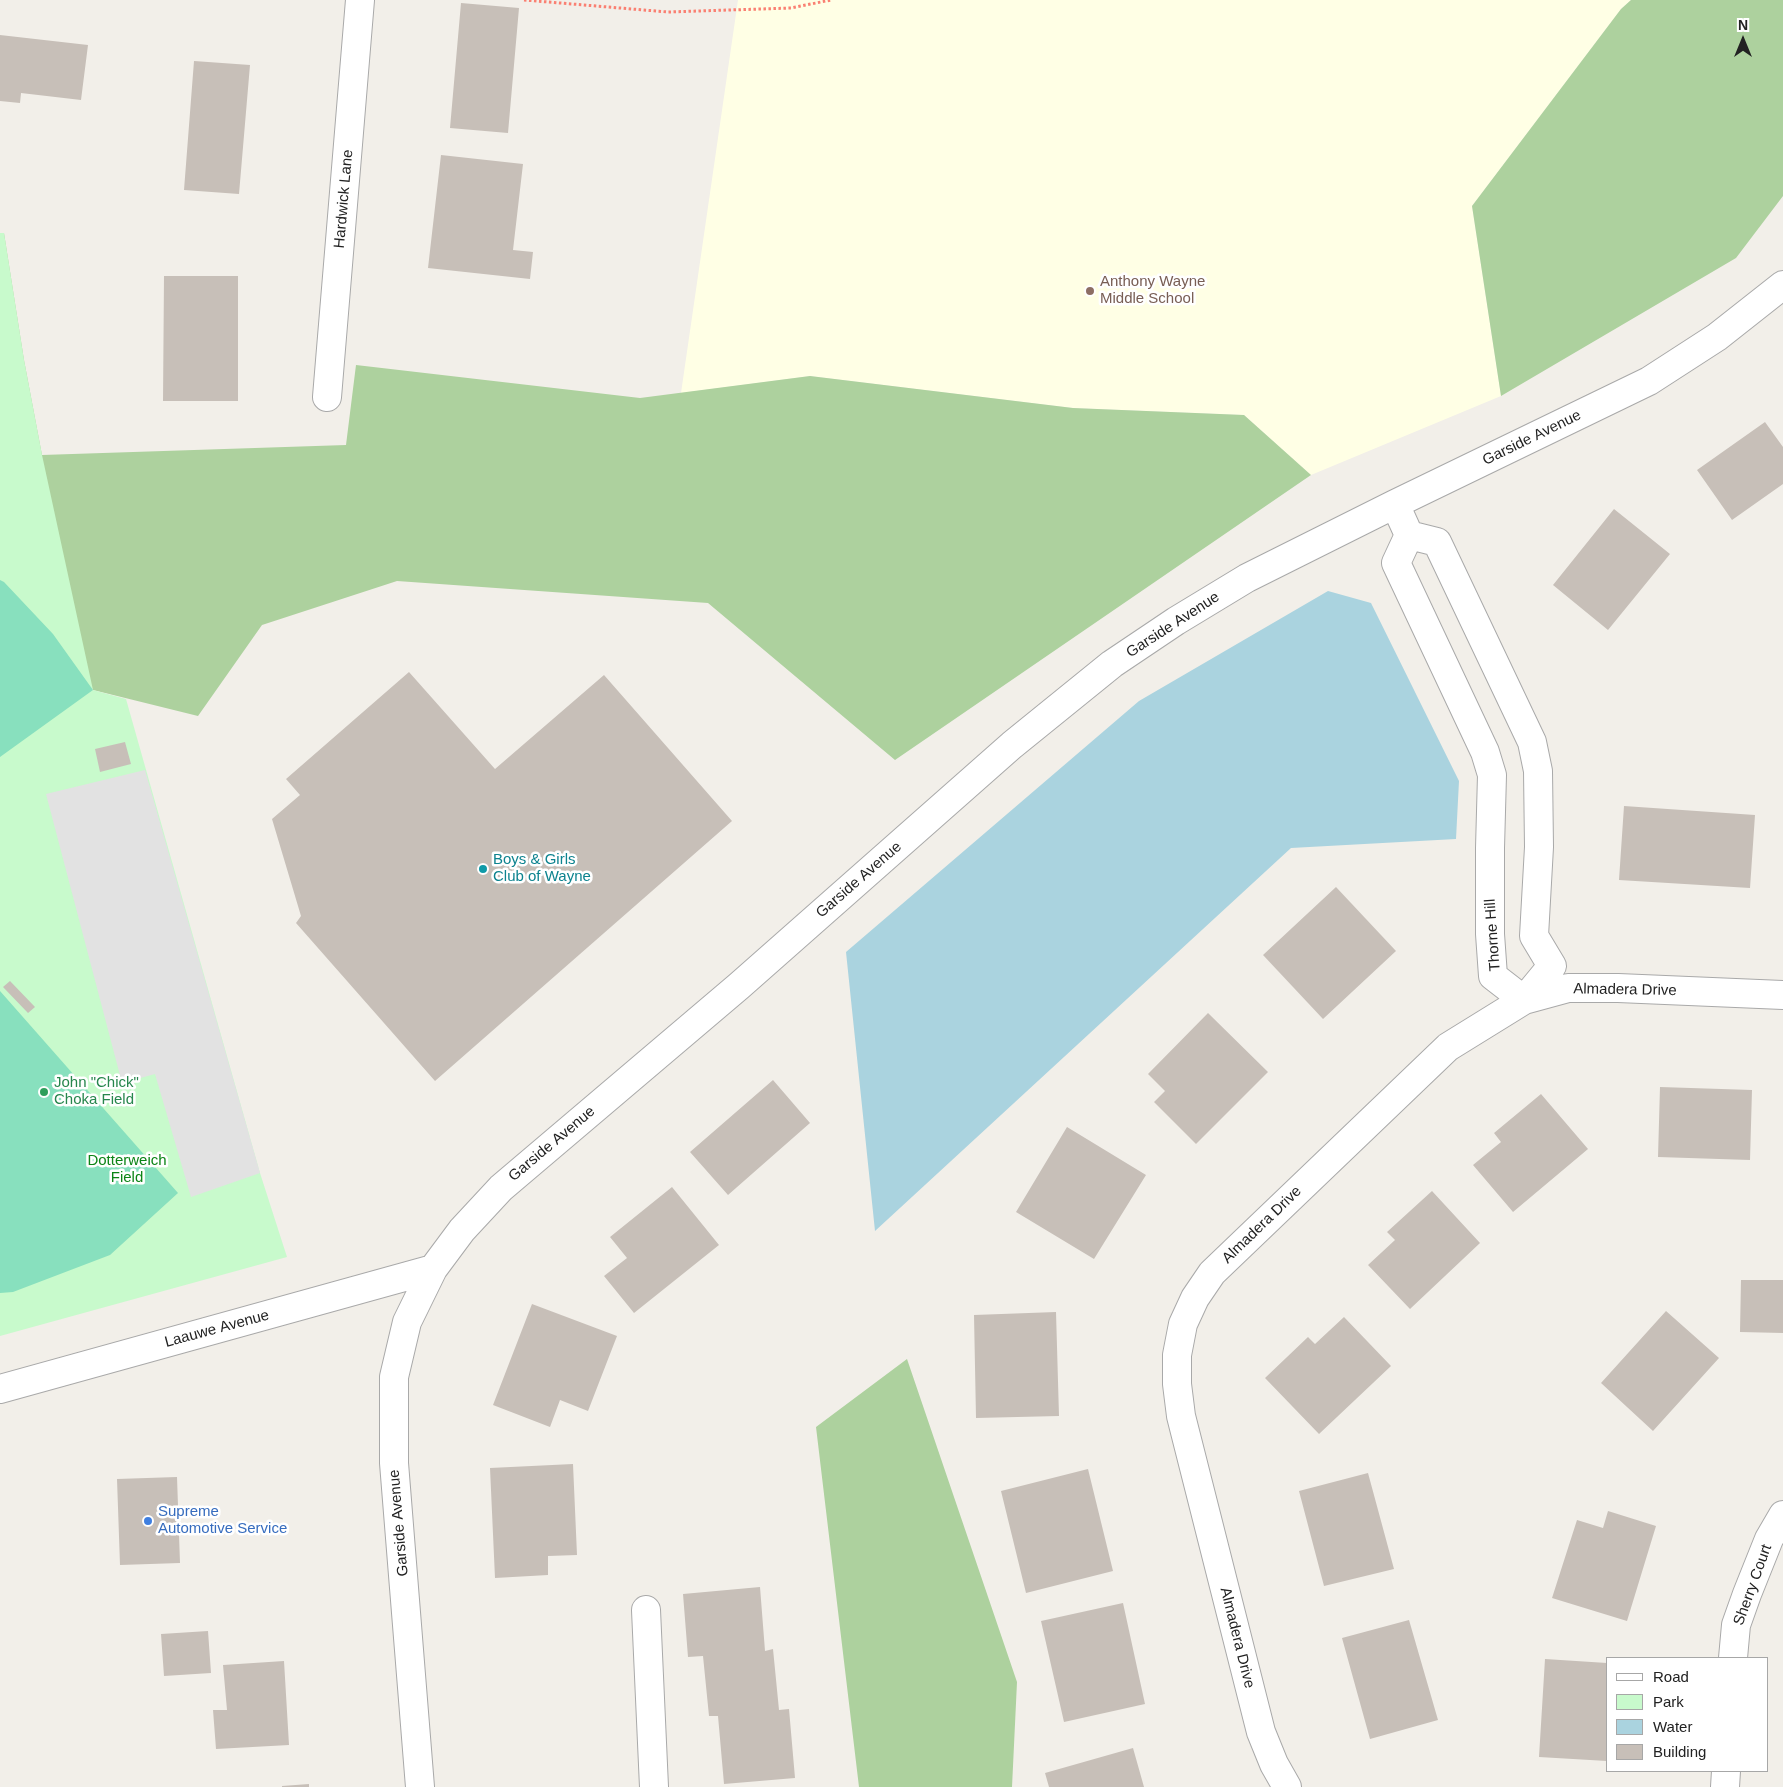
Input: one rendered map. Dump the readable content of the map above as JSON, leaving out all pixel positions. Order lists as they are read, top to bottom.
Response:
{
  "streets": {
    "street": [
      "Hardwick Lane",
      "Garside Avenue",
      "Thorne Hill",
      "Almadera Drive",
      "Laauwe Avenue",
      "Sherry Court"
    ]
  },
  "crossings": [
    ["Garside Avenue", "Laauwe Avenue"],
    ["Thorne Hill", "Almadera Drive"]
  ],
  "parks": ["Dotterweich Field"],
  "places": [
    "Anthony Wayne Middle School",
    "Boys & Girls Club of Wayne",
    "John \"Chick\" Choka Field",
    "Supreme Automotive Service"
  ],
  "legend": [
    "Road",
    "Park",
    "Water",
    "Building"
  ],
  "north": "top"
}
